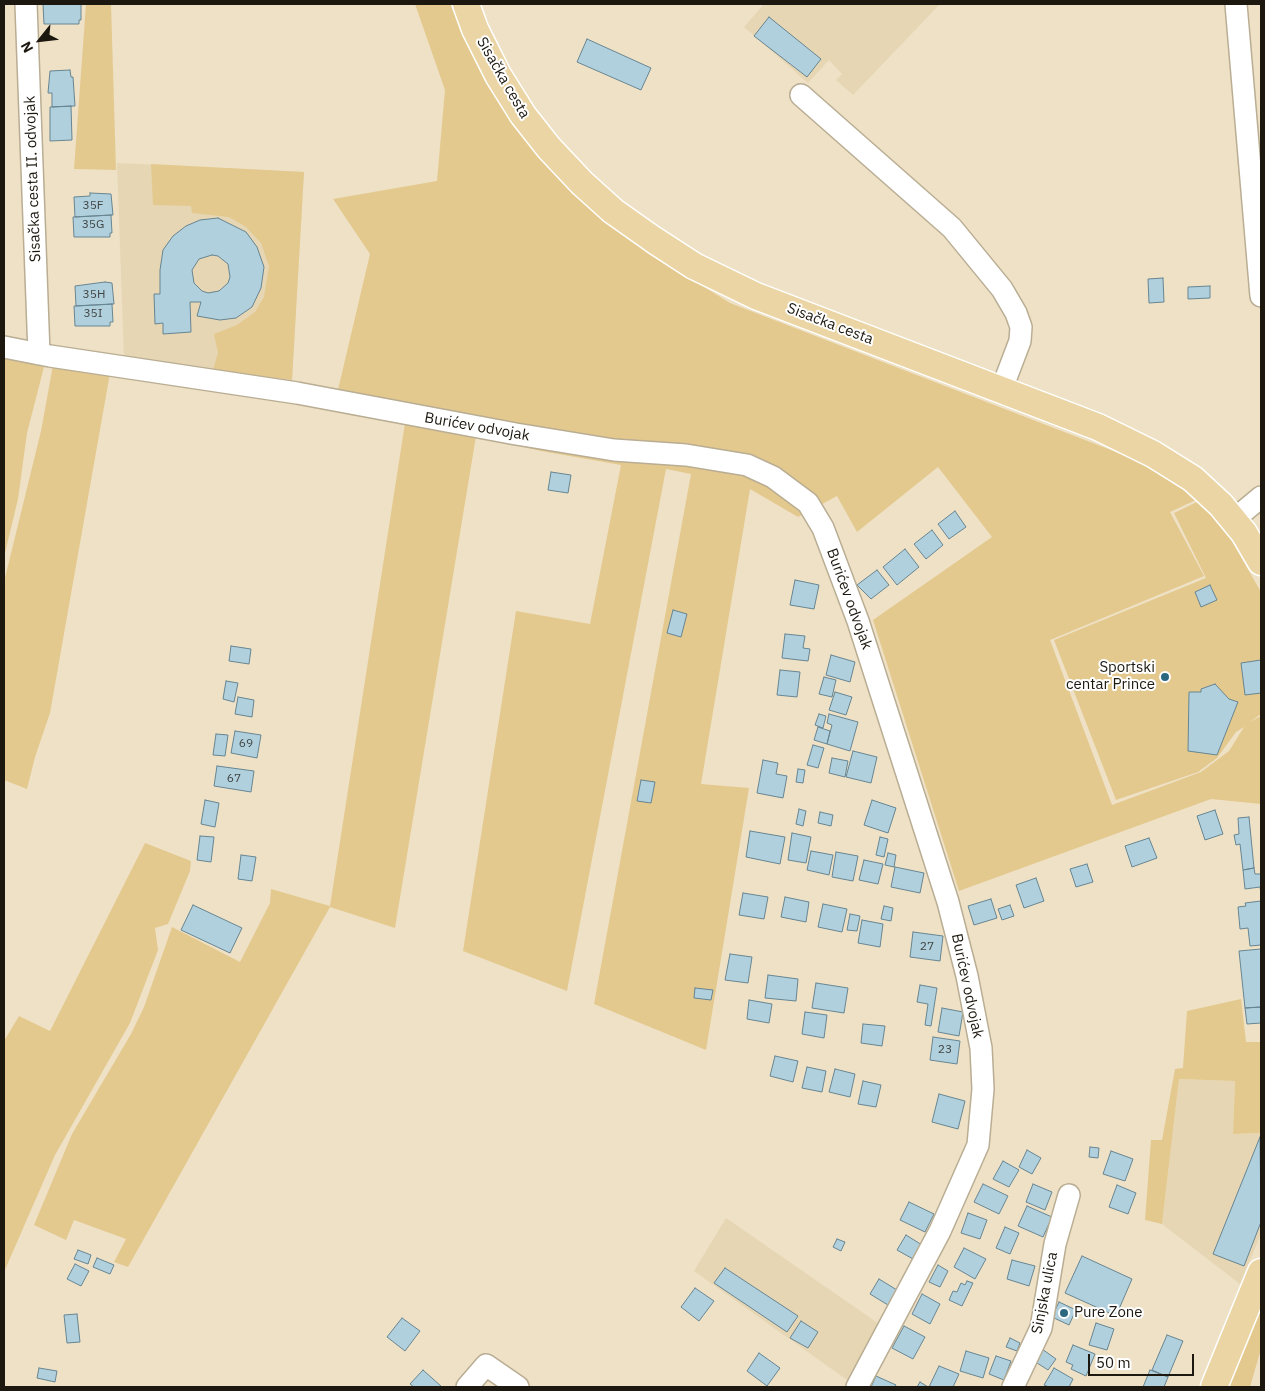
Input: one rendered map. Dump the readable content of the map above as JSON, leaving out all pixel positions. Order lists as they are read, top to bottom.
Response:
{
  "streets": {
    "main road": ["Sisačka cesta"],
    "street": ["Sisačka cesta II. odvojak", "Burićev odvojak", "Sinjska ulica"]
  },
  "crossings": [
    ["Sisačka cesta II. odvojak", "Burićev odvojak"]
  ],
  "places": ["Sportski centar Prince", "Pure Zone"],
  "house_numbers": [
    "35F",
    "35G",
    "35H",
    "35I",
    "69",
    "67",
    "27",
    "23"
  ],
  "scale_bar": "50 m",
  "north": "bottom left"
}
